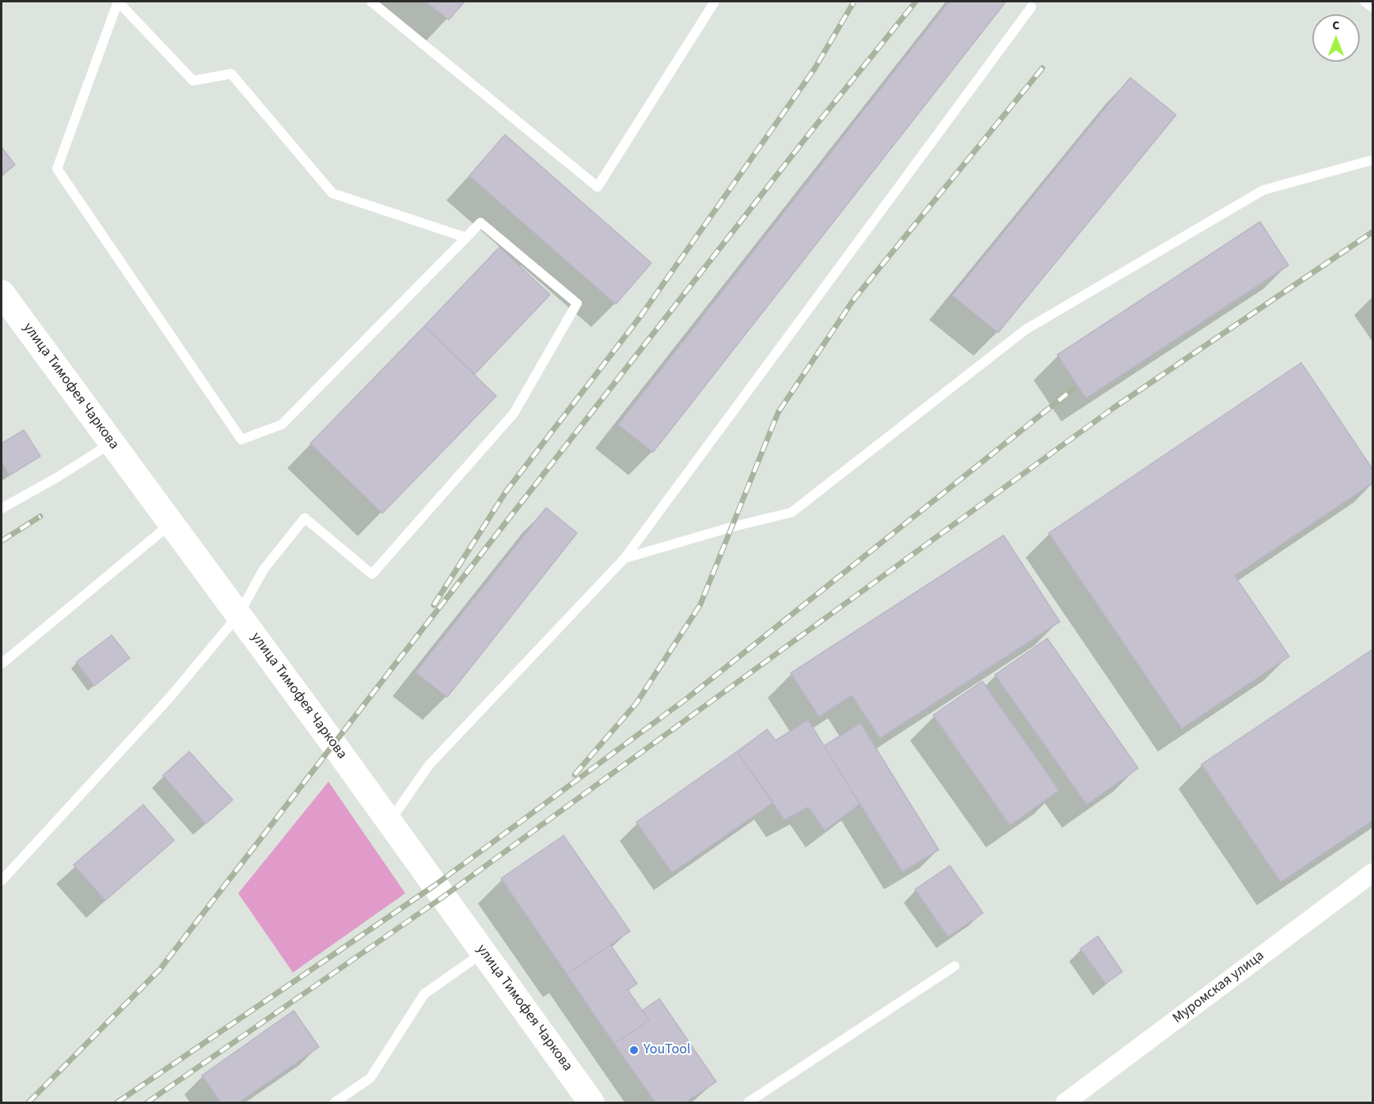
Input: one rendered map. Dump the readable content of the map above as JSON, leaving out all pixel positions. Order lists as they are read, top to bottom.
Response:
{
  "streets": {
    "main road": ["улица Тимофея Чаркова"],
    "street": ["Муромская улица"]
  },
  "places": ["YouTool"],
  "north": "top"
}
